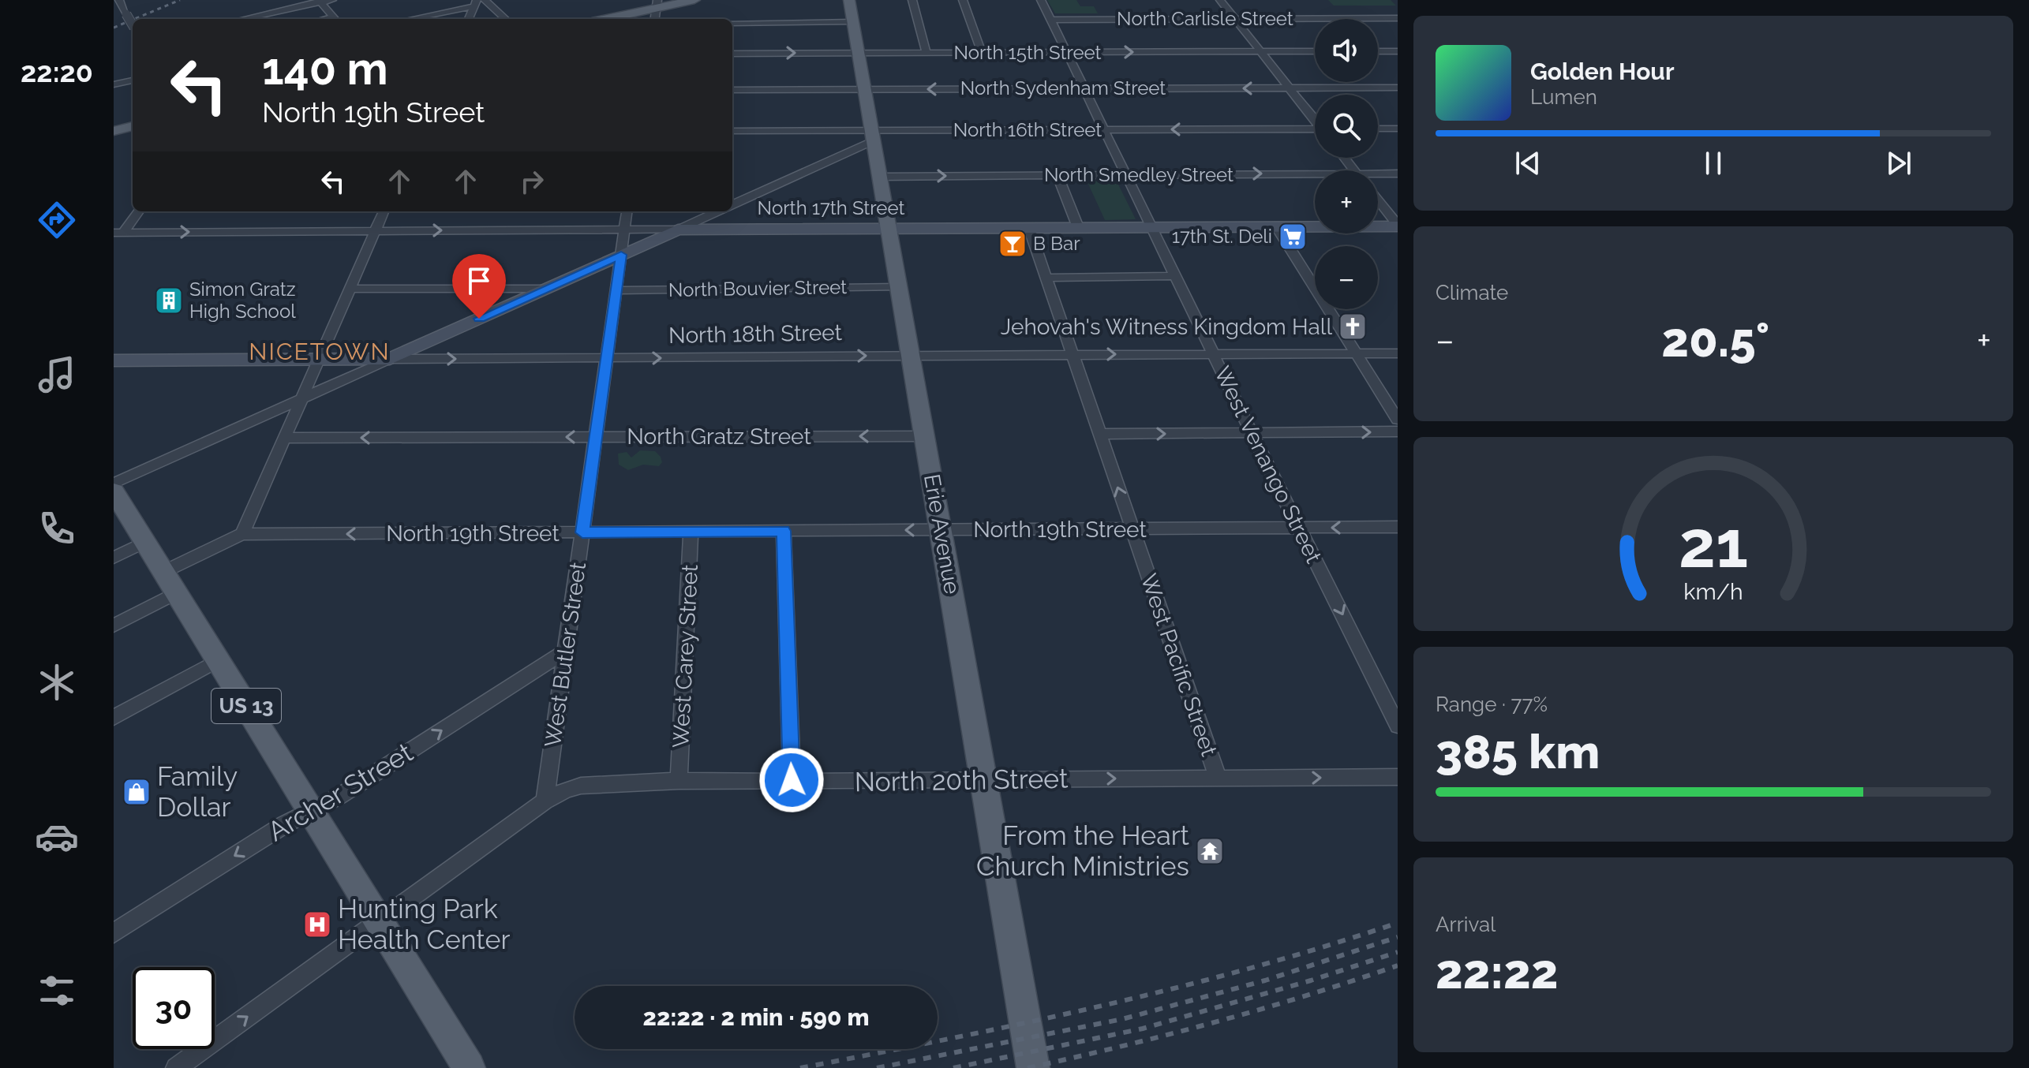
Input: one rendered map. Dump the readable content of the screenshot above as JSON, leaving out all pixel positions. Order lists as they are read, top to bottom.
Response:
{
  "streets": {
    "main road": ["Erie Avenue", "US 13"],
    "street": [
      "North Carlisle Street",
      "North 15th Street",
      "North Sydenham Street",
      "North 16th Street",
      "North Smedley Street",
      "North 17th Street",
      "North Bouvier Street",
      "North 18th Street",
      "North Gratz Street",
      "West Venango Street",
      "North 19th Street",
      "West Butler Street",
      "West Carey Street",
      "West Pacific Street",
      "North 20th Street",
      "Archer Street"
    ]
  },
  "crossings": [
    ["North Carlisle Street", "West Venango Street"],
    ["North 15th Street", "West Venango Street"],
    ["North 15th Street", "Erie Avenue"],
    ["North Sydenham Street", "West Venango Street"],
    ["North Sydenham Street", "Erie Avenue"],
    ["North 16th Street", "West Venango Street"],
    ["North 16th Street", "Erie Avenue"],
    ["North Smedley Street", "West Venango Street"],
    ["North Smedley Street", "Erie Avenue"],
    ["North 17th Street", "West Venango Street"],
    ["North 17th Street", "Erie Avenue"],
    ["North 17th Street", "West Butler Street"],
    ["North 17th Street", "West Pacific Street"],
    ["North Bouvier Street", "Erie Avenue"],
    ["North Bouvier Street", "West Butler Street"],
    ["North 18th Street", "West Venango Street"],
    ["North 18th Street", "Erie Avenue"],
    ["North 18th Street", "West Butler Street"],
    ["North 18th Street", "West Pacific Street"],
    ["North Gratz Street", "Erie Avenue"],
    ["North Gratz Street", "West Butler Street"],
    ["West Venango Street", "North 19th Street"],
    ["North 19th Street", "Erie Avenue"],
    ["North 19th Street", "West Butler Street"],
    ["North 19th Street", "West Carey Street"],
    ["North 19th Street", "West Pacific Street"],
    ["North 19th Street", "US 13"],
    ["Erie Avenue", "North 20th Street"],
    ["West Butler Street", "North 20th Street"],
    ["West Butler Street", "Archer Street"],
    ["West Carey Street", "North 20th Street"],
    ["West Pacific Street", "North 20th Street"],
    ["US 13", "North 20th Street"],
    ["US 13", "Archer Street"]
  ],
  "one_way": [
    "North Sydenham Street",
    "North 16th Street",
    "North Smedley Street",
    "North 19th Street",
    "North 20th Street"
  ],
  "districts": ["NICETOWN"],
  "places": {
    "supermarket": ["17th St. Deli"],
    "bar": ["B Bar"],
    "building": ["Simon Gratz High School"],
    "church": ["Jehovah's Witness Kingdom Hall"],
    "shop": ["Family Dollar"],
    "temple": ["From the Heart Church Ministries"],
    "hospital": ["Hunting Park Health Center"]
  },
  "page": {
    "tabs": "22:20",
    "map_buttons": ["+", "−"],
    "turn": ["140 m", "North 19th Street"],
    "song": ["Golden Hour", "Lumen"],
    "tile": [
      "Climate",
      ["Range · 77%", "385 km"],
      ["Arrival", "22:22"]
    ],
    "heat": ["−", "20.5°", "+"],
    "limit": "30",
    "trip": "22:22 · 2 min · 590 m",
    "gauge": ["21", "km/h"]
  }
}
